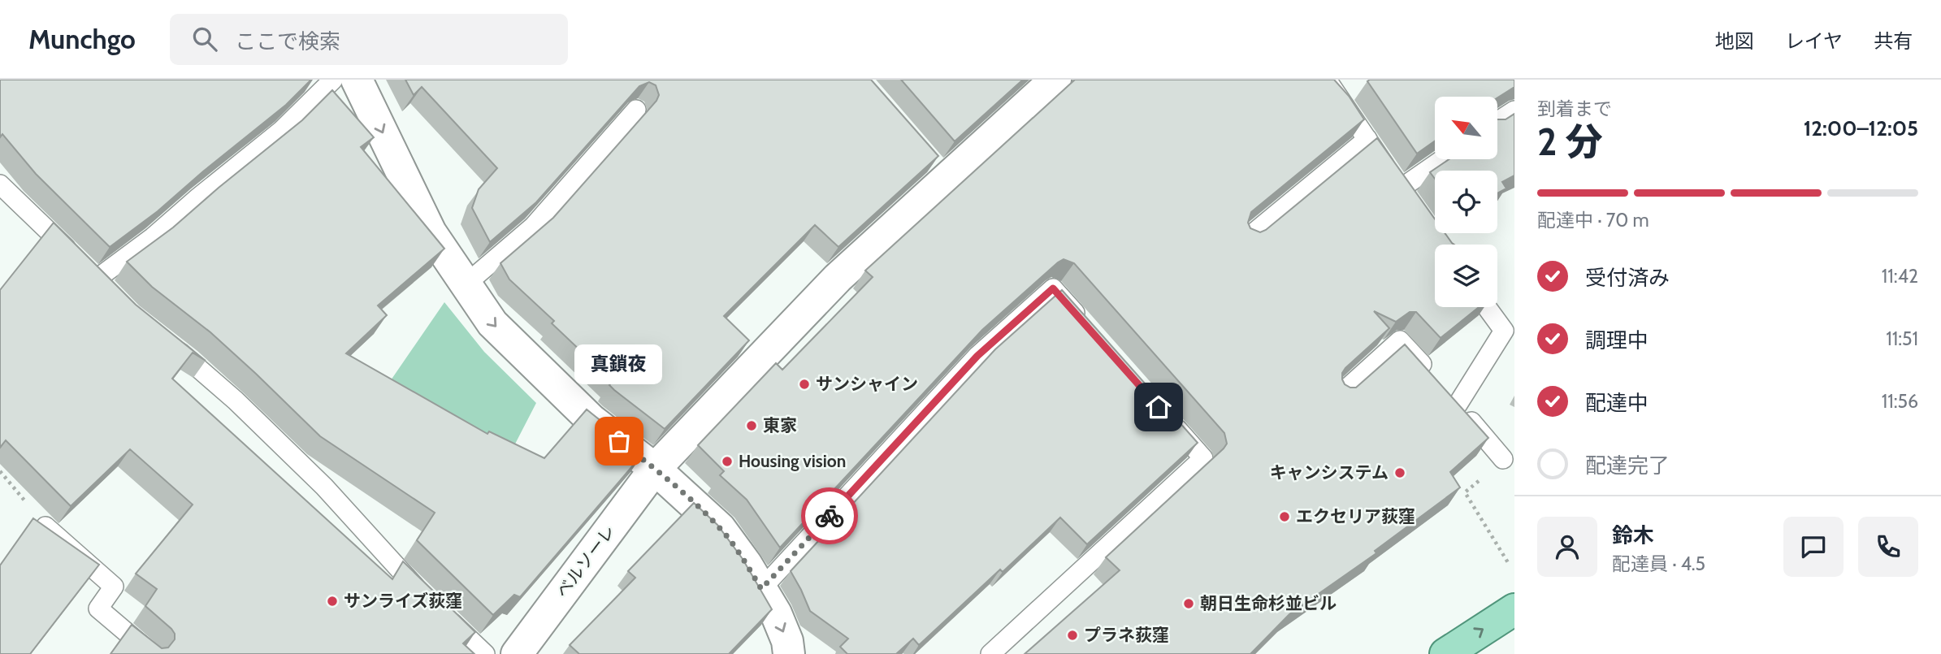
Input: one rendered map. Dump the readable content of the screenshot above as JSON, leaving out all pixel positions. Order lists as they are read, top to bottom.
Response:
{
  "streets": {
    "street": ["ベルソーレ"]
  },
  "places": [
    "サンシャイン",
    "東家",
    "真鎖夜",
    "Housing vision",
    "キャンシステム",
    "エクセリア荻窪",
    "サンライズ荻窪",
    "朝日生命杉並ビル",
    "プラネ荻窪"
  ],
  "north": "top left",
  "page": {
    "header": "Munchgo",
    "search": "ここで検索",
    "nav": ["地図", "レイヤ", "共有"],
    "heading": ["2 分", "到着まで", "12:00–12:05"],
    "panel": ["鈴木", "配達員 · 4.5"],
    "bar": "配達中 · 70 m",
    "list": [
      ["受付済み", "11:42"],
      ["調理中", "11:51"],
      ["配達中", "11:56"],
      "配達完了"
    ],
    "bubble": "真鎖夜"
  }
}
